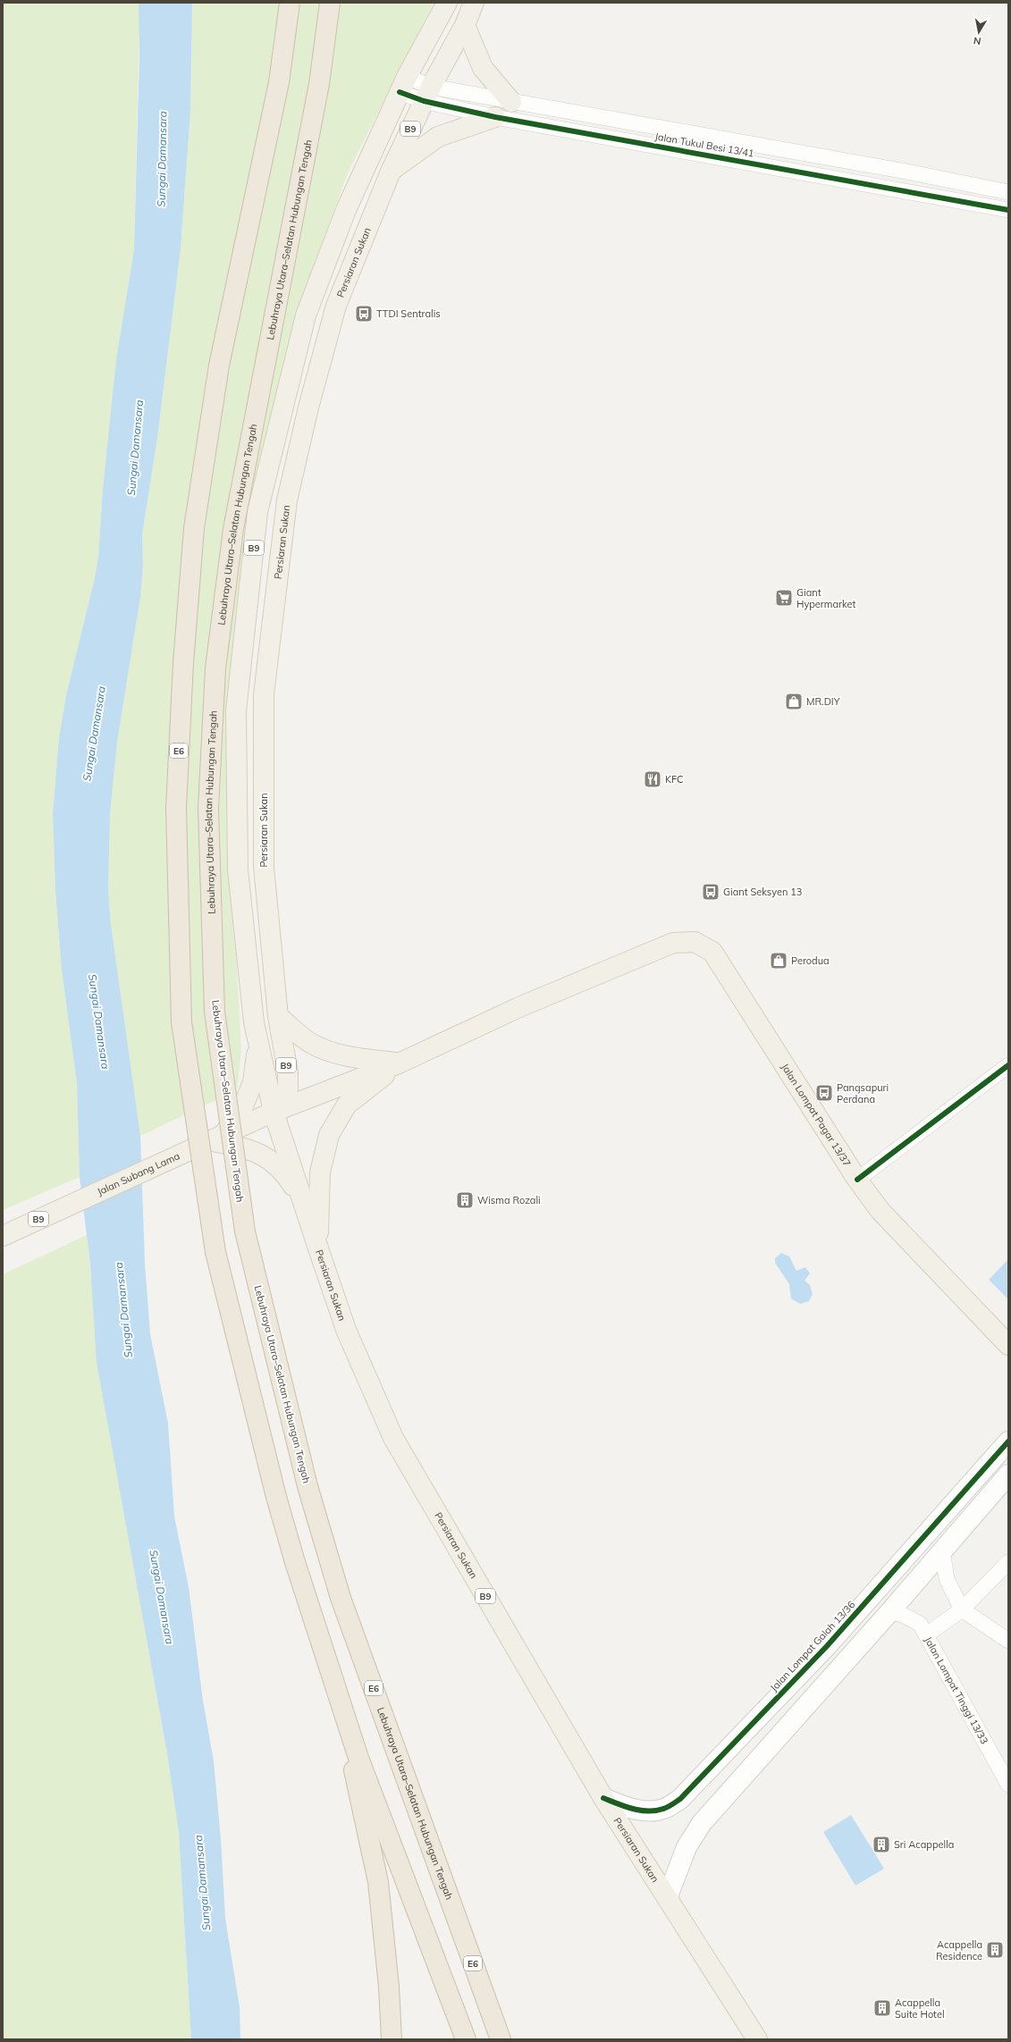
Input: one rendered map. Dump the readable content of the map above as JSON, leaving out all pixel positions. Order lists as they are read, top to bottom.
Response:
{
  "streets": {
    "highway": ["Lebuhraya Utara–Selatan Hubungan Tengah", "E6"],
    "main road": [
      "B9",
      "Persiaran Sukan",
      "Jalan Lompat Pagar 13/37",
      "Jalan Subang Lama"
    ],
    "street": ["Jalan Tukul Besi 13/41", "Jalan Lompat Galah 13/36", "Jalan Lompat Tinggi 13/33"]
  },
  "crossings": [
    ["Jalan Tukul Besi 13/41", "Persiaran Sukan"],
    ["Persiaran Sukan", "Jalan Subang Lama"],
    ["Persiaran Sukan", "Jalan Lompat Galah 13/36"],
    ["Jalan Lompat Pagar 13/37", "Jalan Subang Lama"]
  ],
  "water": ["Sungai Damansara"],
  "places": {
    "bus stop": ["TTDI Sentralis", "Giant Seksyen 13", "Pangsapuri Perdana"],
    "supermarket": ["Giant Hypermarket"],
    "shop": ["MR.DIY", "Perodua"],
    "restaurant": ["KFC"],
    "building": [
      "Wisma Rozali",
      "Sri Acappella",
      "Acappella Residence",
      "Acappella Suite Hotel"
    ]
  },
  "north": "bottom"
}
